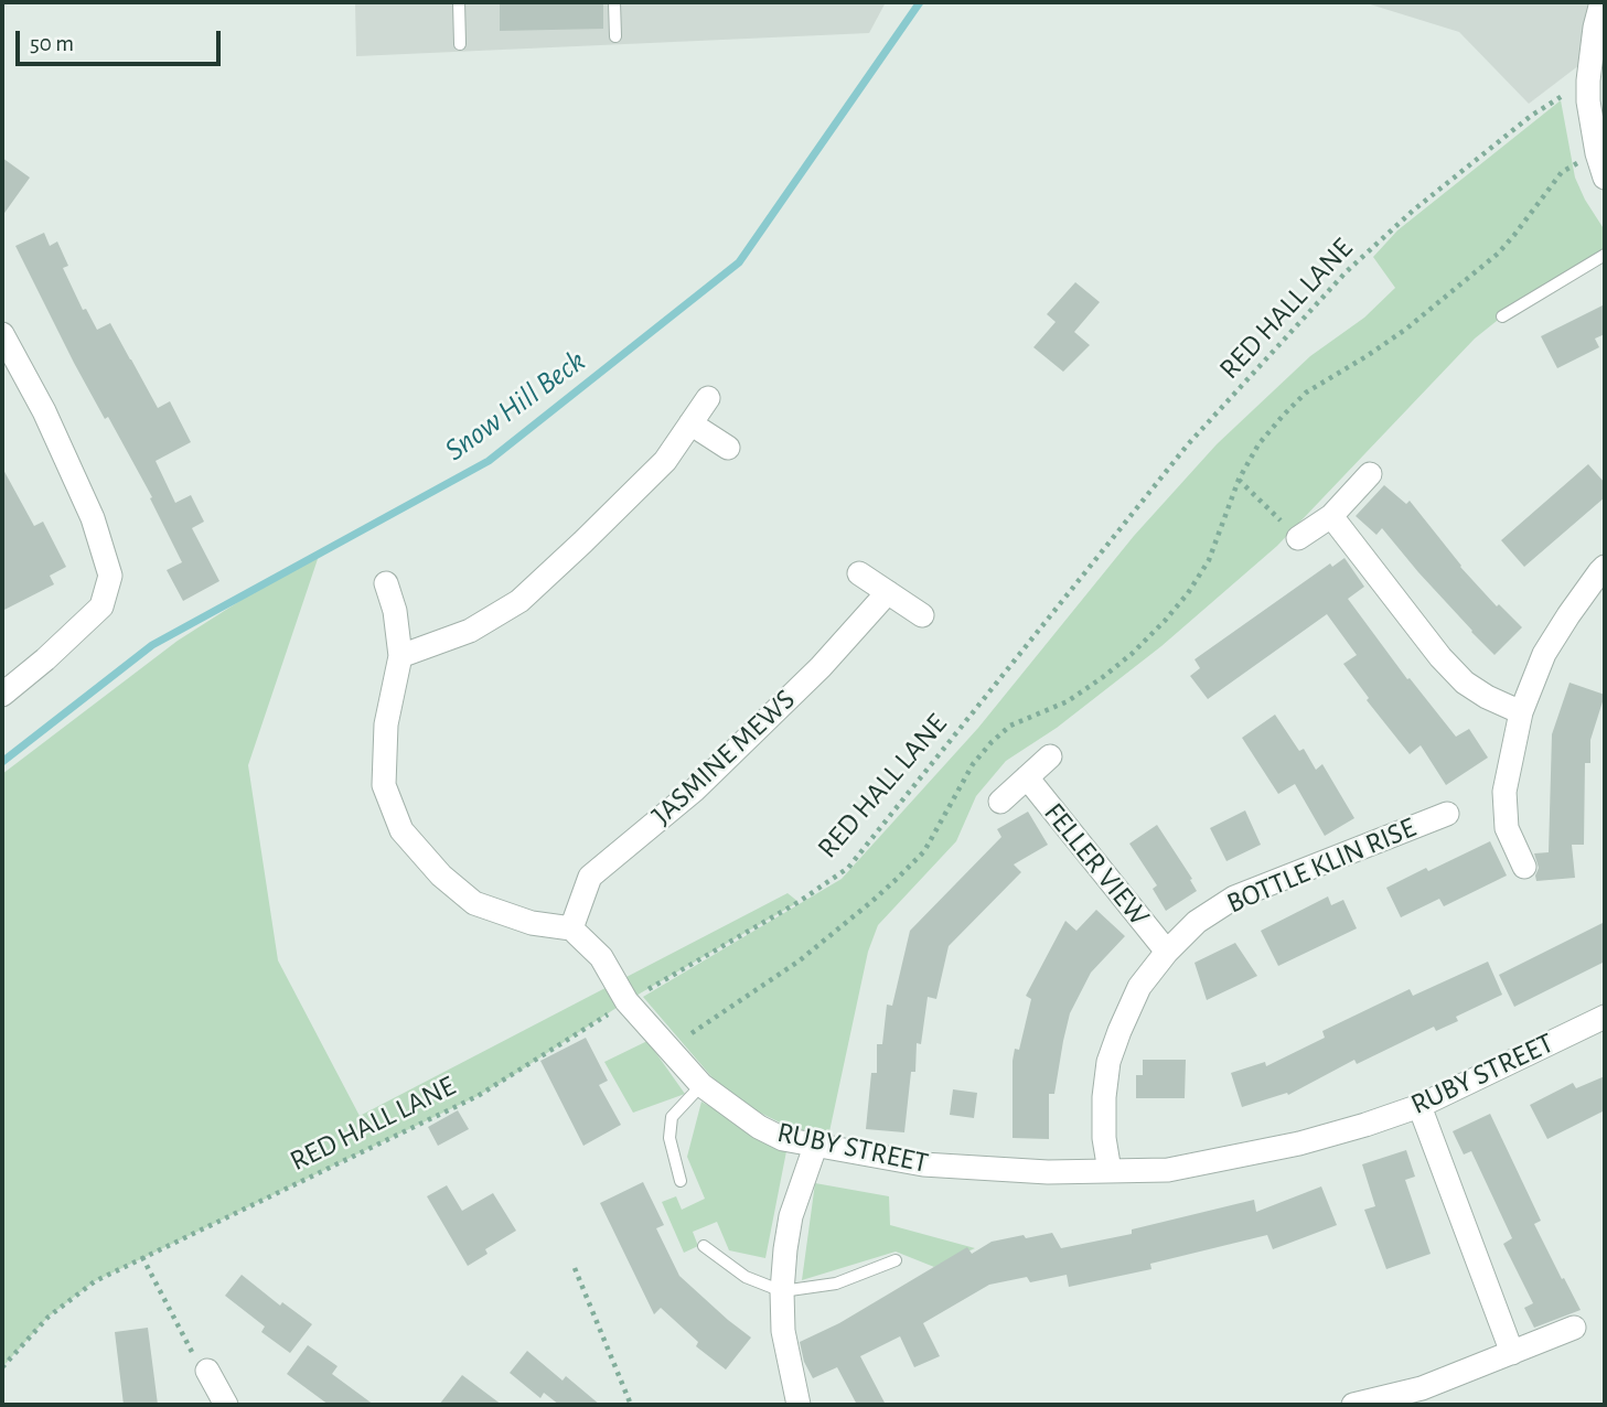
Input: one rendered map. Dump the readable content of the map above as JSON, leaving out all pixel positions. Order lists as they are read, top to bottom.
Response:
{
  "streets": {
    "street": [
      "JASMINE MEWS",
      "FELLER VIEW",
      "BOTTLE KLIN RISE",
      "RUBY STREET"
    ],
    "path": ["RED HALL LANE"]
  },
  "crossings": [
    ["RED HALL LANE", "RUBY STREET"],
    ["JASMINE MEWS", "RUBY STREET"],
    ["FELLER VIEW", "BOTTLE KLIN RISE"],
    ["BOTTLE KLIN RISE", "RUBY STREET"]
  ],
  "water": ["Snow Hill Beck"],
  "scale_bar": "50 m"
}
